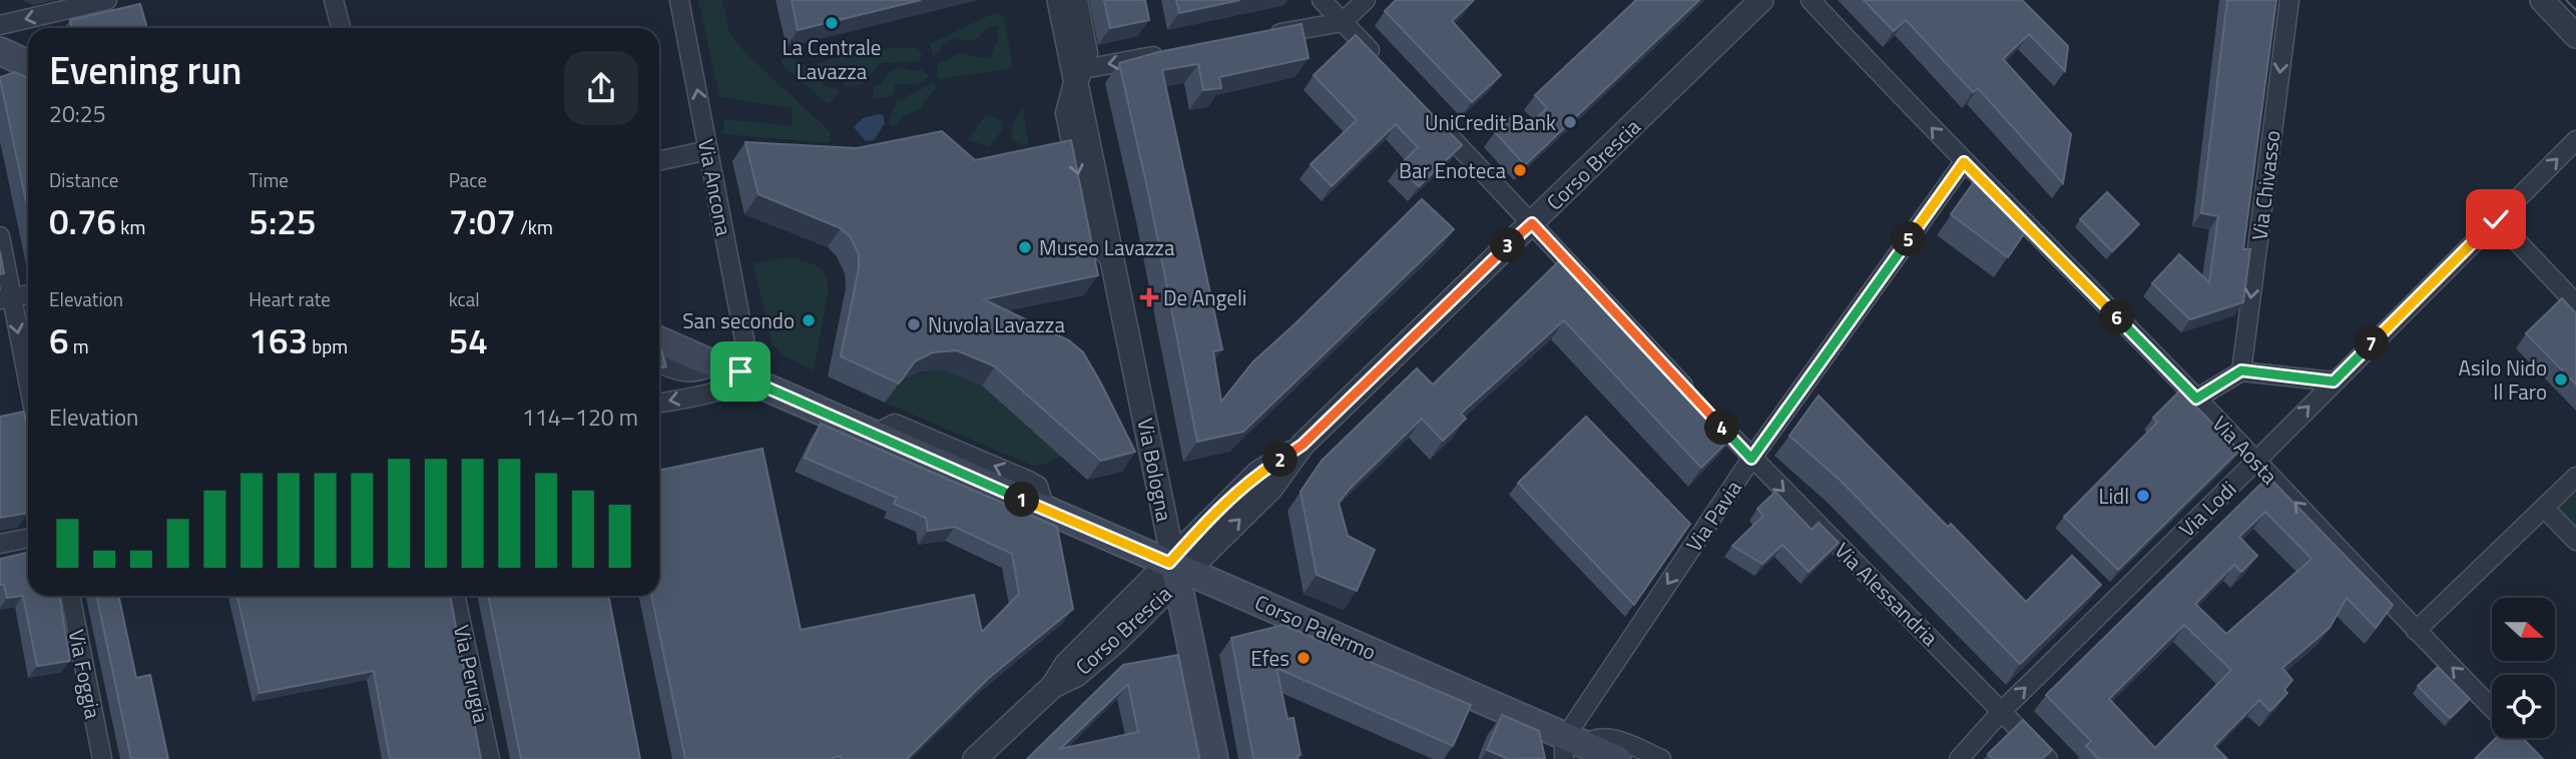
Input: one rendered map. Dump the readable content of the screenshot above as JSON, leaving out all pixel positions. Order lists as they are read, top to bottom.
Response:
{
  "streets": {
    "main road": ["Via Bologna", "Corso Palermo"],
    "street": [
      "Corso Brescia",
      "Via Chivasso",
      "Via Ancona",
      "Via Aosta",
      "Via Lodi",
      "Via Pavia",
      "Via Alessandria",
      "Via Foggia",
      "Via Perugia"
    ]
  },
  "crossings": [
    ["Corso Brescia", "Via Bologna"],
    ["Corso Brescia", "Via Alessandria"],
    ["Corso Brescia", "Corso Palermo"],
    ["Via Ancona", "Corso Palermo"],
    ["Via Aosta", "Via Lodi"],
    ["Via Aosta", "Via Pavia"],
    ["Via Bologna", "Corso Palermo"],
    ["Via Lodi", "Via Alessandria"],
    ["Via Pavia", "Via Alessandria"],
    ["Via Pavia", "Corso Palermo"]
  ],
  "one_way": [
    "Via Chivasso",
    "Via Ancona",
    "Via Aosta",
    "Via Lodi",
    "Via Pavia",
    "Via Alessandria"
  ],
  "places": {
    "other": [
      "La Centrale Lavazza",
      "UniCredit Bank",
      "Bar Enoteca",
      "Museo Lavazza",
      "San secondo",
      "Nuvola Lavazza",
      "Asilo Nido Il Faro",
      "Lidl",
      "Efes"
    ],
    "health": ["De Angeli"]
  },
  "north": "right",
  "page": {
    "heading": ["Evening run", "20:25"],
    "stats": [
      ["Distance", "0.76 km"],
      ["Time", "5:25"],
      ["Pace", "7:07 /km"],
      ["Elevation", "6 m"],
      ["Heart rate", "163 bpm"],
      ["kcal", "54"]
    ],
    "pins": [
      "5",
      "3",
      "6",
      "7",
      "4",
      "2",
      "1"
    ],
    "chart": ["Elevation", "114–120 m"]
  }
}
